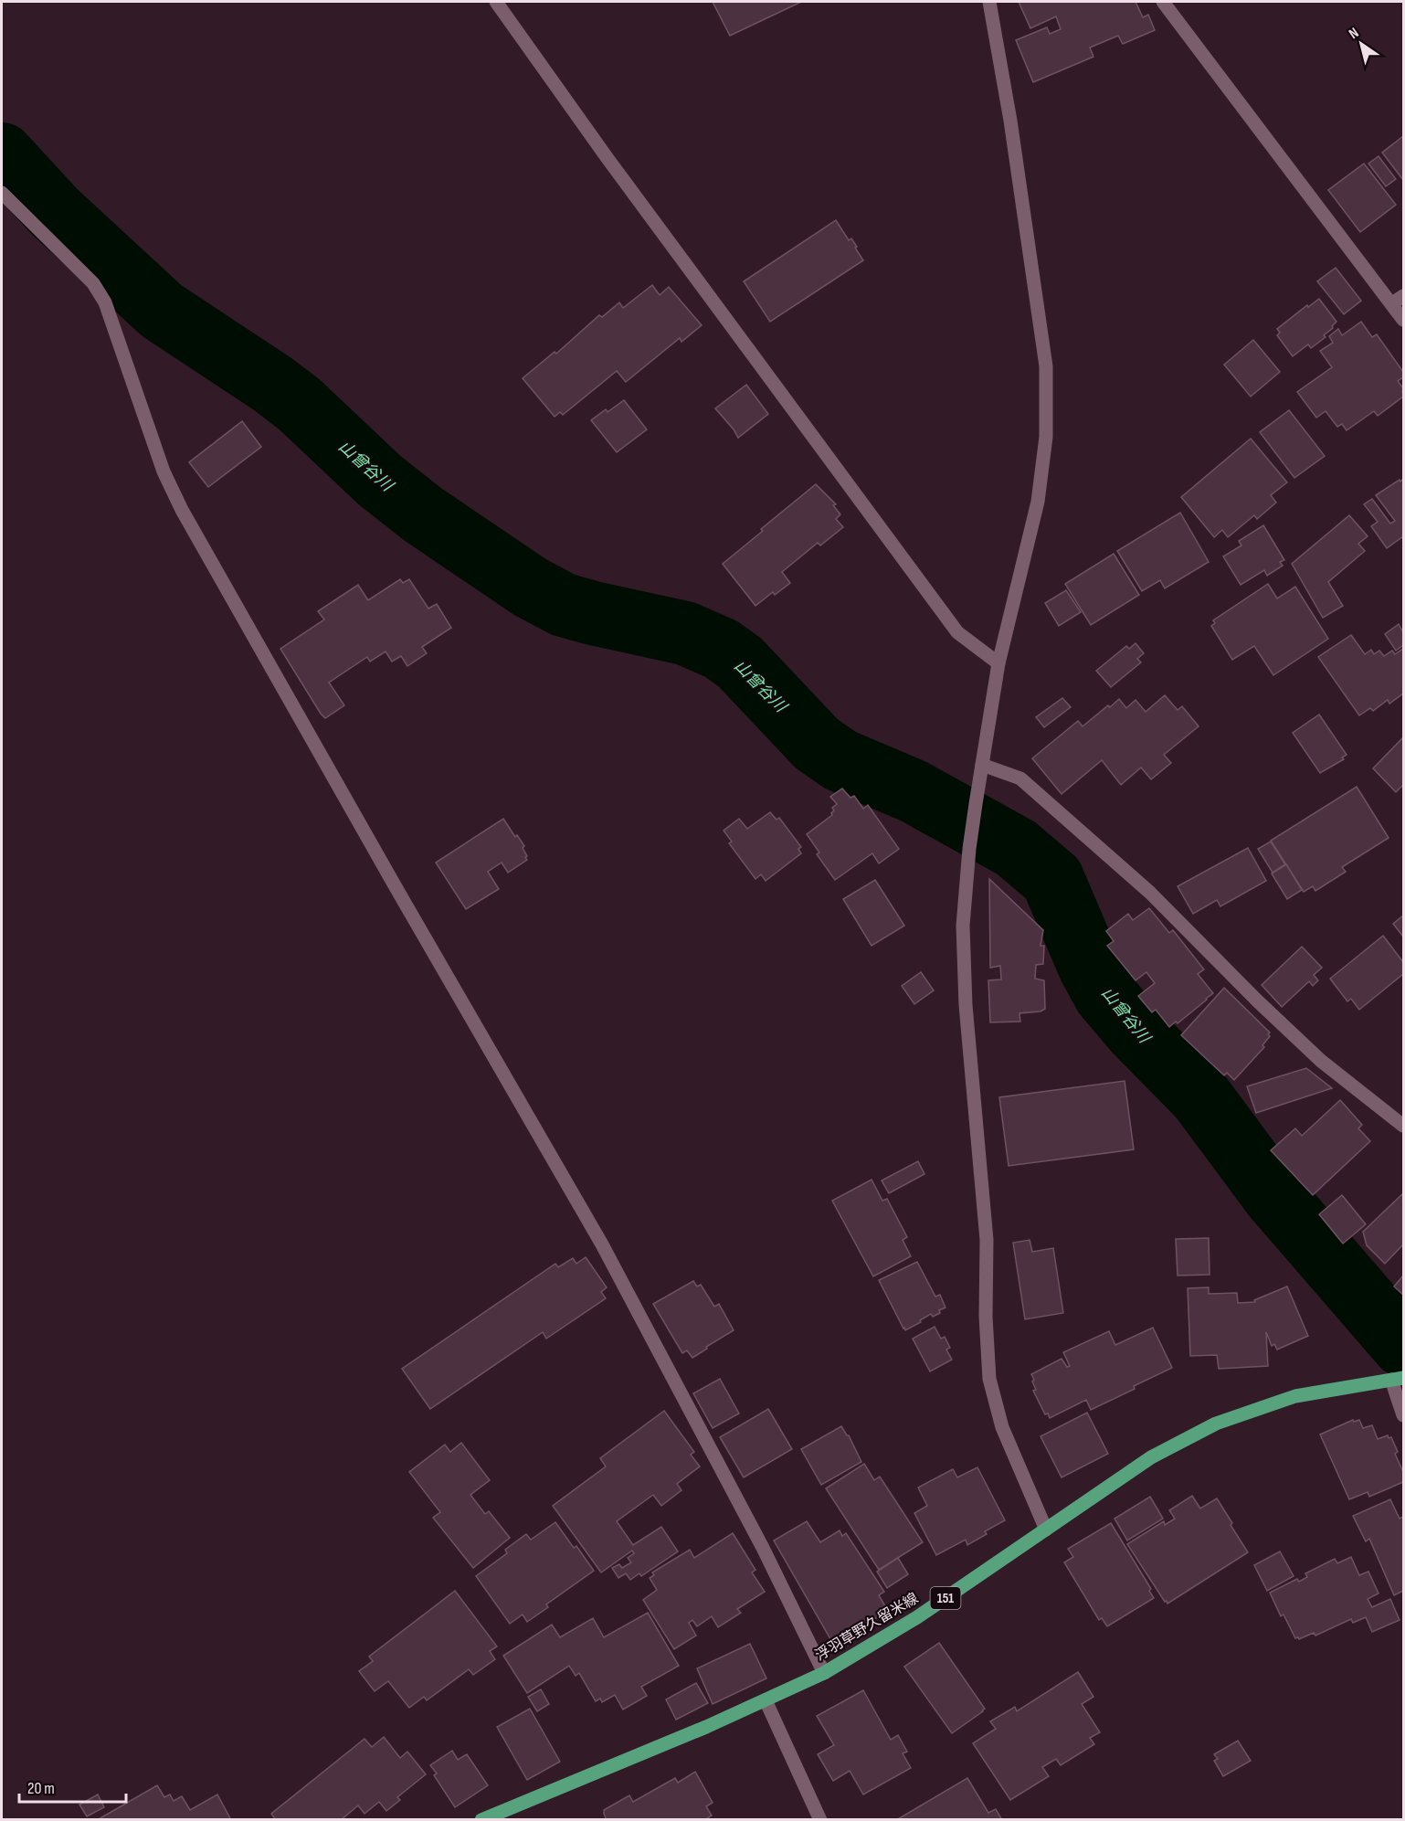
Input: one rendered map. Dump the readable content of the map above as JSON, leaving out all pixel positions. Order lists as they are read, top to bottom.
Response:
{
  "streets": {
    "main road": ["151", "浮羽草野久留米線"]
  },
  "water": ["山曾谷川"],
  "scale_bar": "20 m",
  "north": "top left"
}
